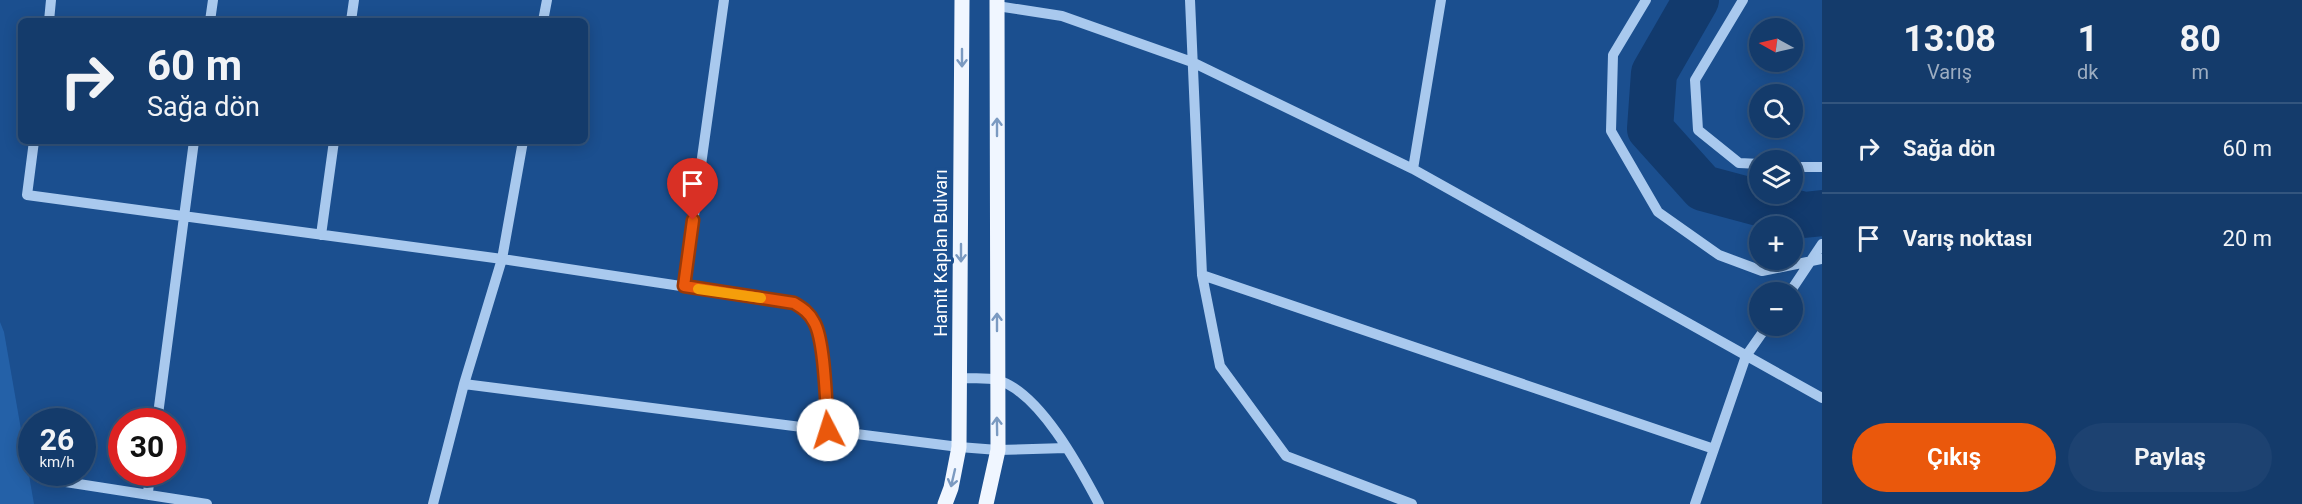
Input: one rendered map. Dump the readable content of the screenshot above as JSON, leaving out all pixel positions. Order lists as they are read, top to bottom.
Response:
{
  "streets": {
    "main road": ["Hamit Kaplan Bulvarı"]
  },
  "north": "left",
  "page": {
    "eta": [
      "13:08",
      "Varış",
      "1",
      "dk",
      "80",
      "m"
    ],
    "map_buttons": ["+", "−"],
    "turn": ["60 m", "Sağa dön"],
    "list": [
      {
        "name": "Sağa dön",
        "value": "60 m"
      },
      {
        "name": "Varış noktası",
        "value": "20 m"
      }
    ],
    "speed": "26 km/h",
    "limit": "30",
    "buttons": ["Çıkış", "Paylaş"]
  }
}
